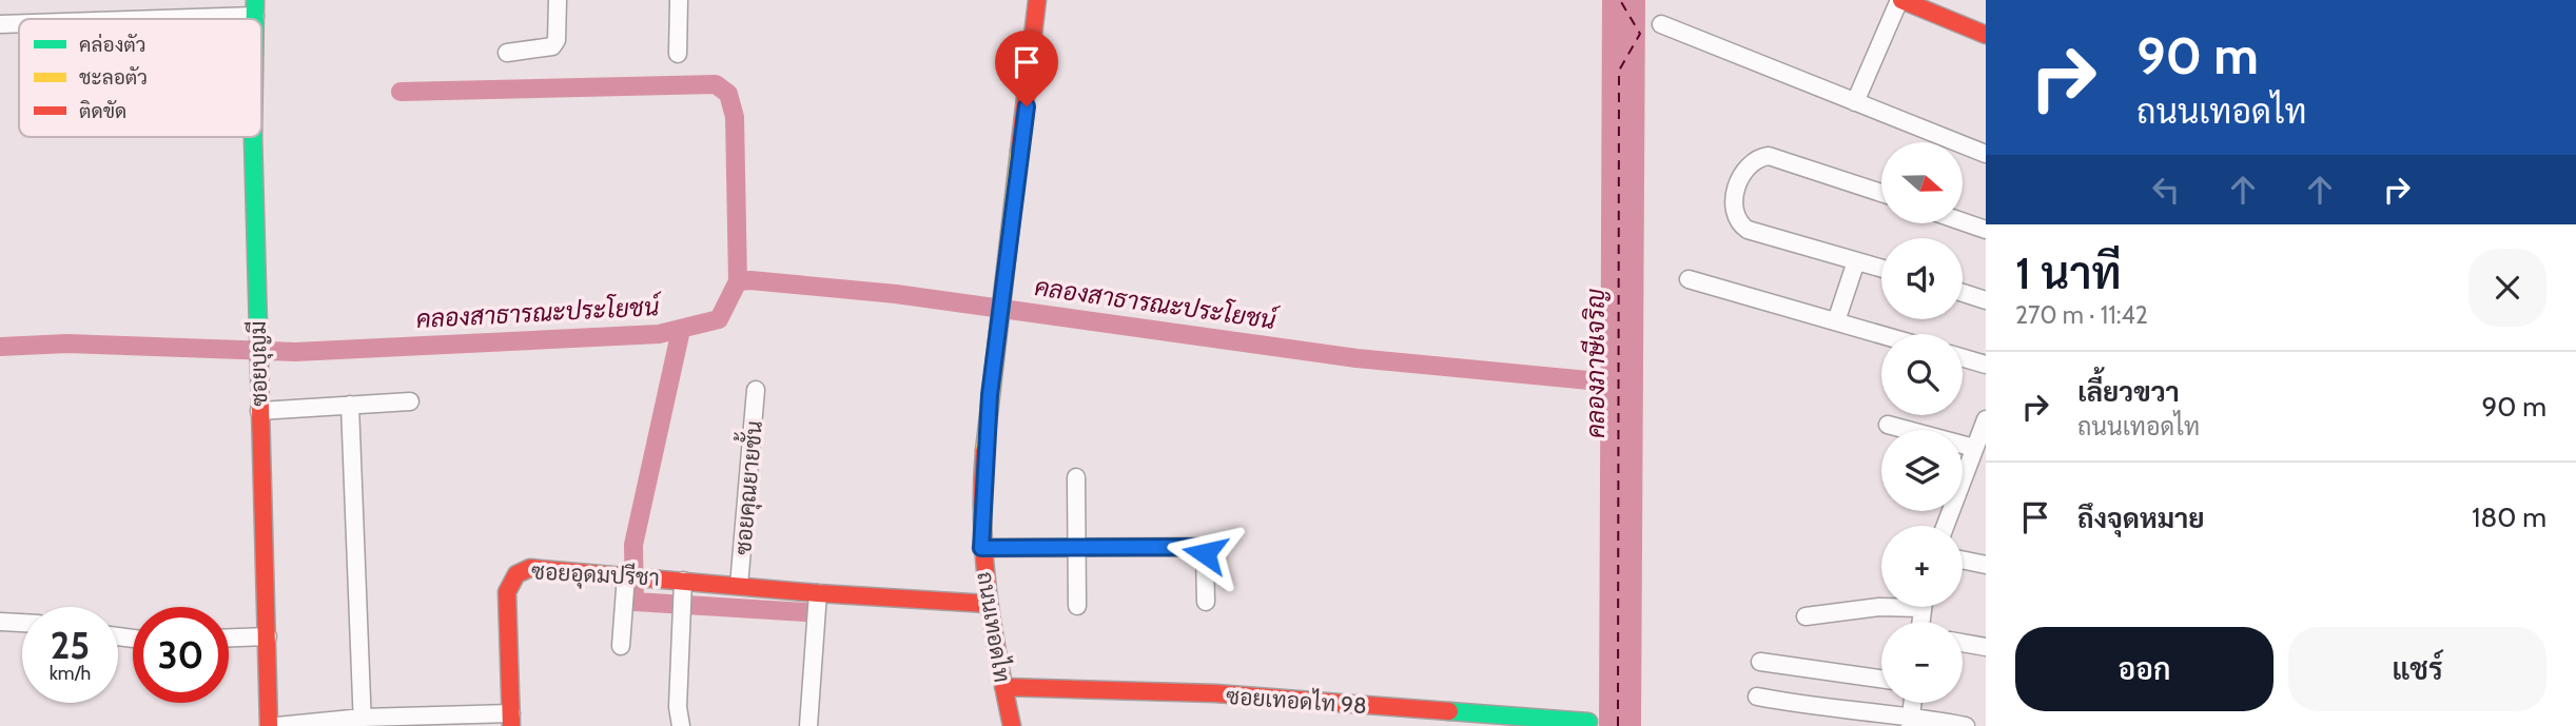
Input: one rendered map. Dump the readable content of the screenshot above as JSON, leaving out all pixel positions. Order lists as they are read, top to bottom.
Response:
{
  "streets": {
    "street": [
      "ซอยบุญมี",
      "ซอยคุณยายชั้น",
      "ซอยอุดมปรีชา",
      "ถนนเทอดไท",
      "ซอยเทอดไท 98"
    ]
  },
  "crossings": [
    ["ซอยคุณยายชั้น", "ซอยอุดมปรีชา"],
    ["ซอยอุดมปรีชา", "ถนนเทอดไท"],
    ["ถนนเทอดไท", "ซอยเทอดไท 98"]
  ],
  "water": ["คลองสาธารณะประโยชน์", "คลองภาษีเจริญ"],
  "legend": ["คล่องตัว", "ชะลอตัว", "ติดขัด"],
  "north": "right",
  "page": {
    "turn": ["90 m", "ถนนเทอดไท"],
    "map_buttons": ["+", "−"],
    "heading": ["1 นาที", "270 m · 11:42"],
    "list": [
      {
        "name": "เลี้ยวขวา",
        "note": "ถนนเทอดไท",
        "value": "90 m"
      },
      {
        "name": "ถึงจุดหมาย",
        "value": "180 m"
      }
    ],
    "speed": "25 km/h",
    "limit": "30",
    "buttons": ["ออก", "แชร์"]
  }
}
